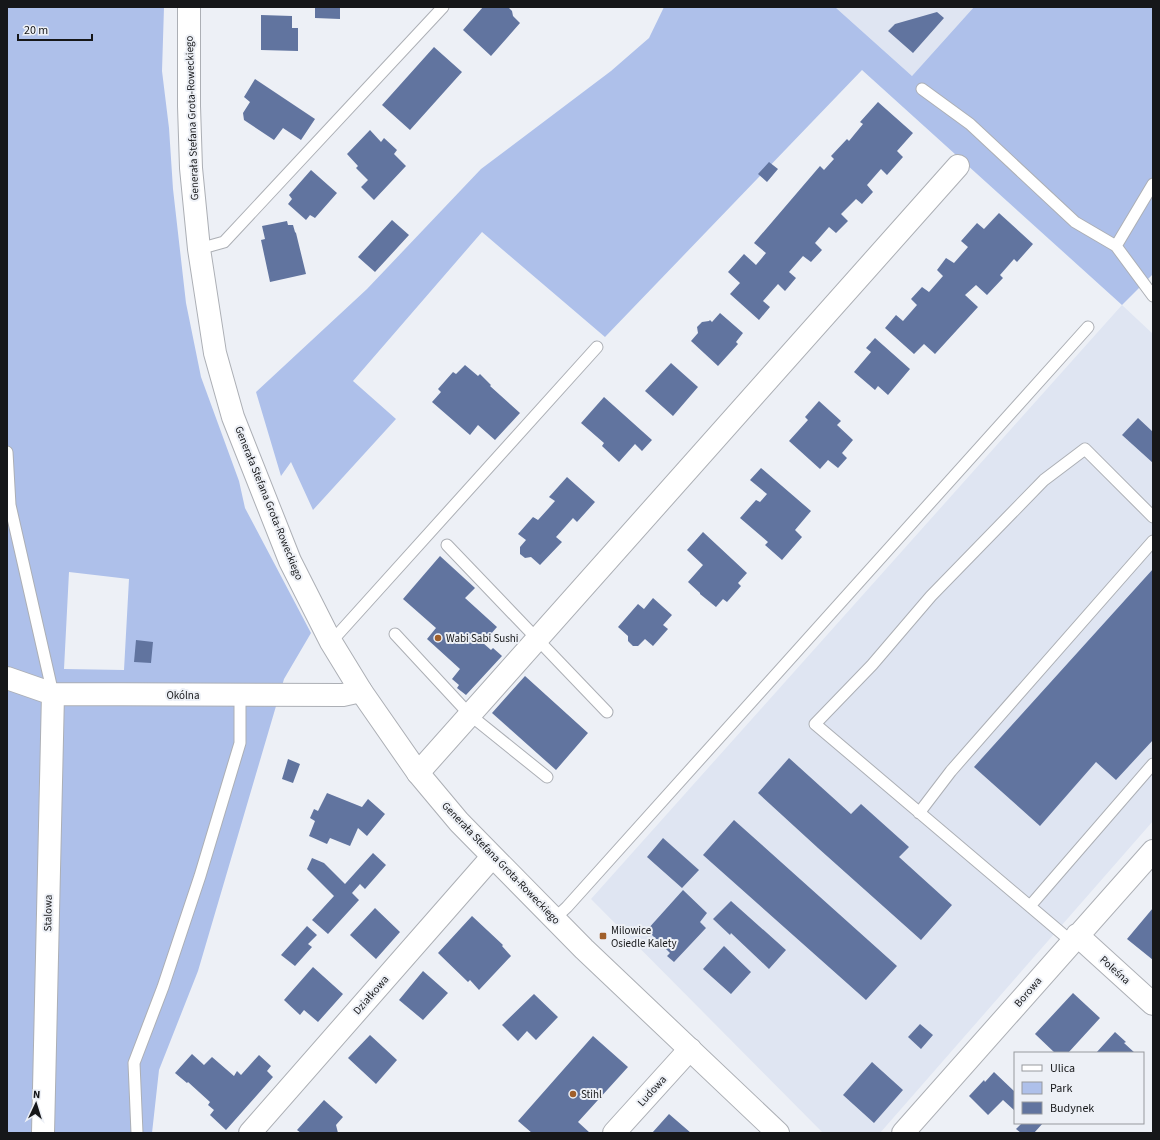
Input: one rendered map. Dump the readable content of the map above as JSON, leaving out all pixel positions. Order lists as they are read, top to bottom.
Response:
{
  "streets": {
    "street": [
      "Generała Stefana Grota-Roweckiego",
      "Okólna",
      "Stalowa",
      "Poleśna",
      "Borowa",
      "Działkowa",
      "Ludowa"
    ]
  },
  "crossings": [
    ["Generała Stefana Grota-Roweckiego", "Okólna"],
    ["Generała Stefana Grota-Roweckiego", "Działkowa"],
    ["Generała Stefana Grota-Roweckiego", "Ludowa"],
    ["Okólna", "Stalowa"],
    ["Poleśna", "Borowa"]
  ],
  "places": {
    "other": ["Wabi Sabi Sushi", "Stihl"],
    "transit": ["Milowice Osiedle Kalety"]
  },
  "legend": ["Ulica", "Park", "Budynek"],
  "scale_bar": "20 m",
  "north": "top"
}
